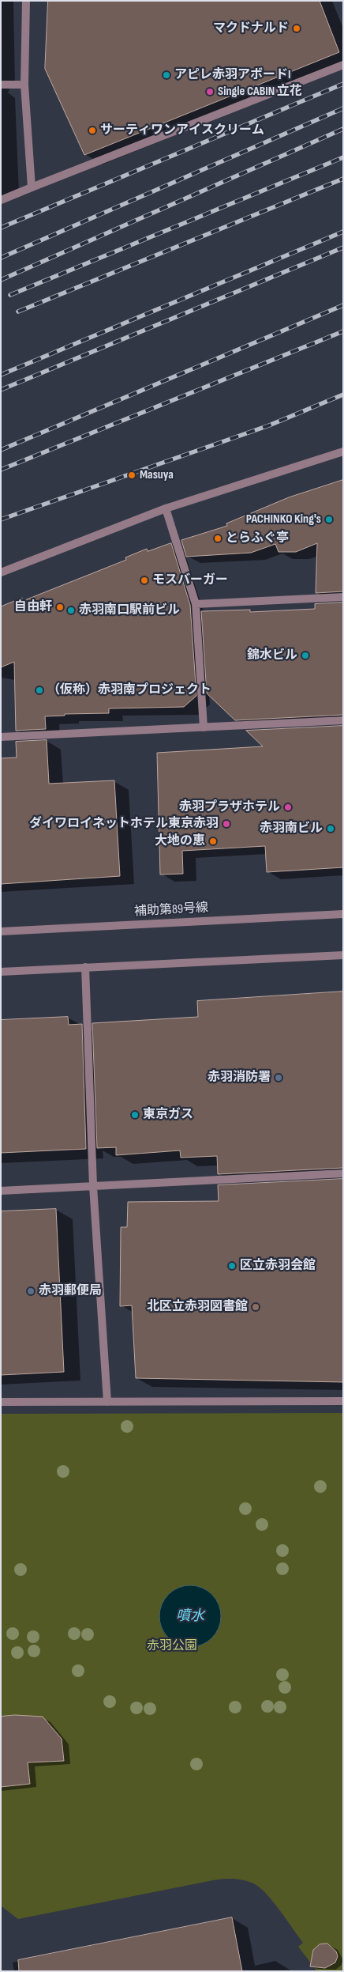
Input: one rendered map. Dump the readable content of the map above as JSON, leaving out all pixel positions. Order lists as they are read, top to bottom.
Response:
{
  "streets": {
    "street": ["補助第89号線"]
  },
  "water": ["噴水"],
  "parks": ["赤羽公園"],
  "places": [
    "マクドナルド",
    "アピレ赤羽アボードI",
    "Single CABIN 立花",
    "サーティワンアイスクリーム",
    "Masuya",
    "PACHINKO King's",
    "とらふぐ亭",
    "モスバーガー",
    "自由軒",
    "赤羽南口駅前ビル",
    "錦水ビル",
    "（仮称）赤羽南プロジェクト",
    "赤羽プラザホテル",
    "ダイワロイネットホテル東京赤羽",
    "赤羽南ビル",
    "大地の恵",
    "赤羽消防署",
    "東京ガス",
    "区立赤羽会館",
    "赤羽郵便局",
    "北区立赤羽図書館"
  ]
}
